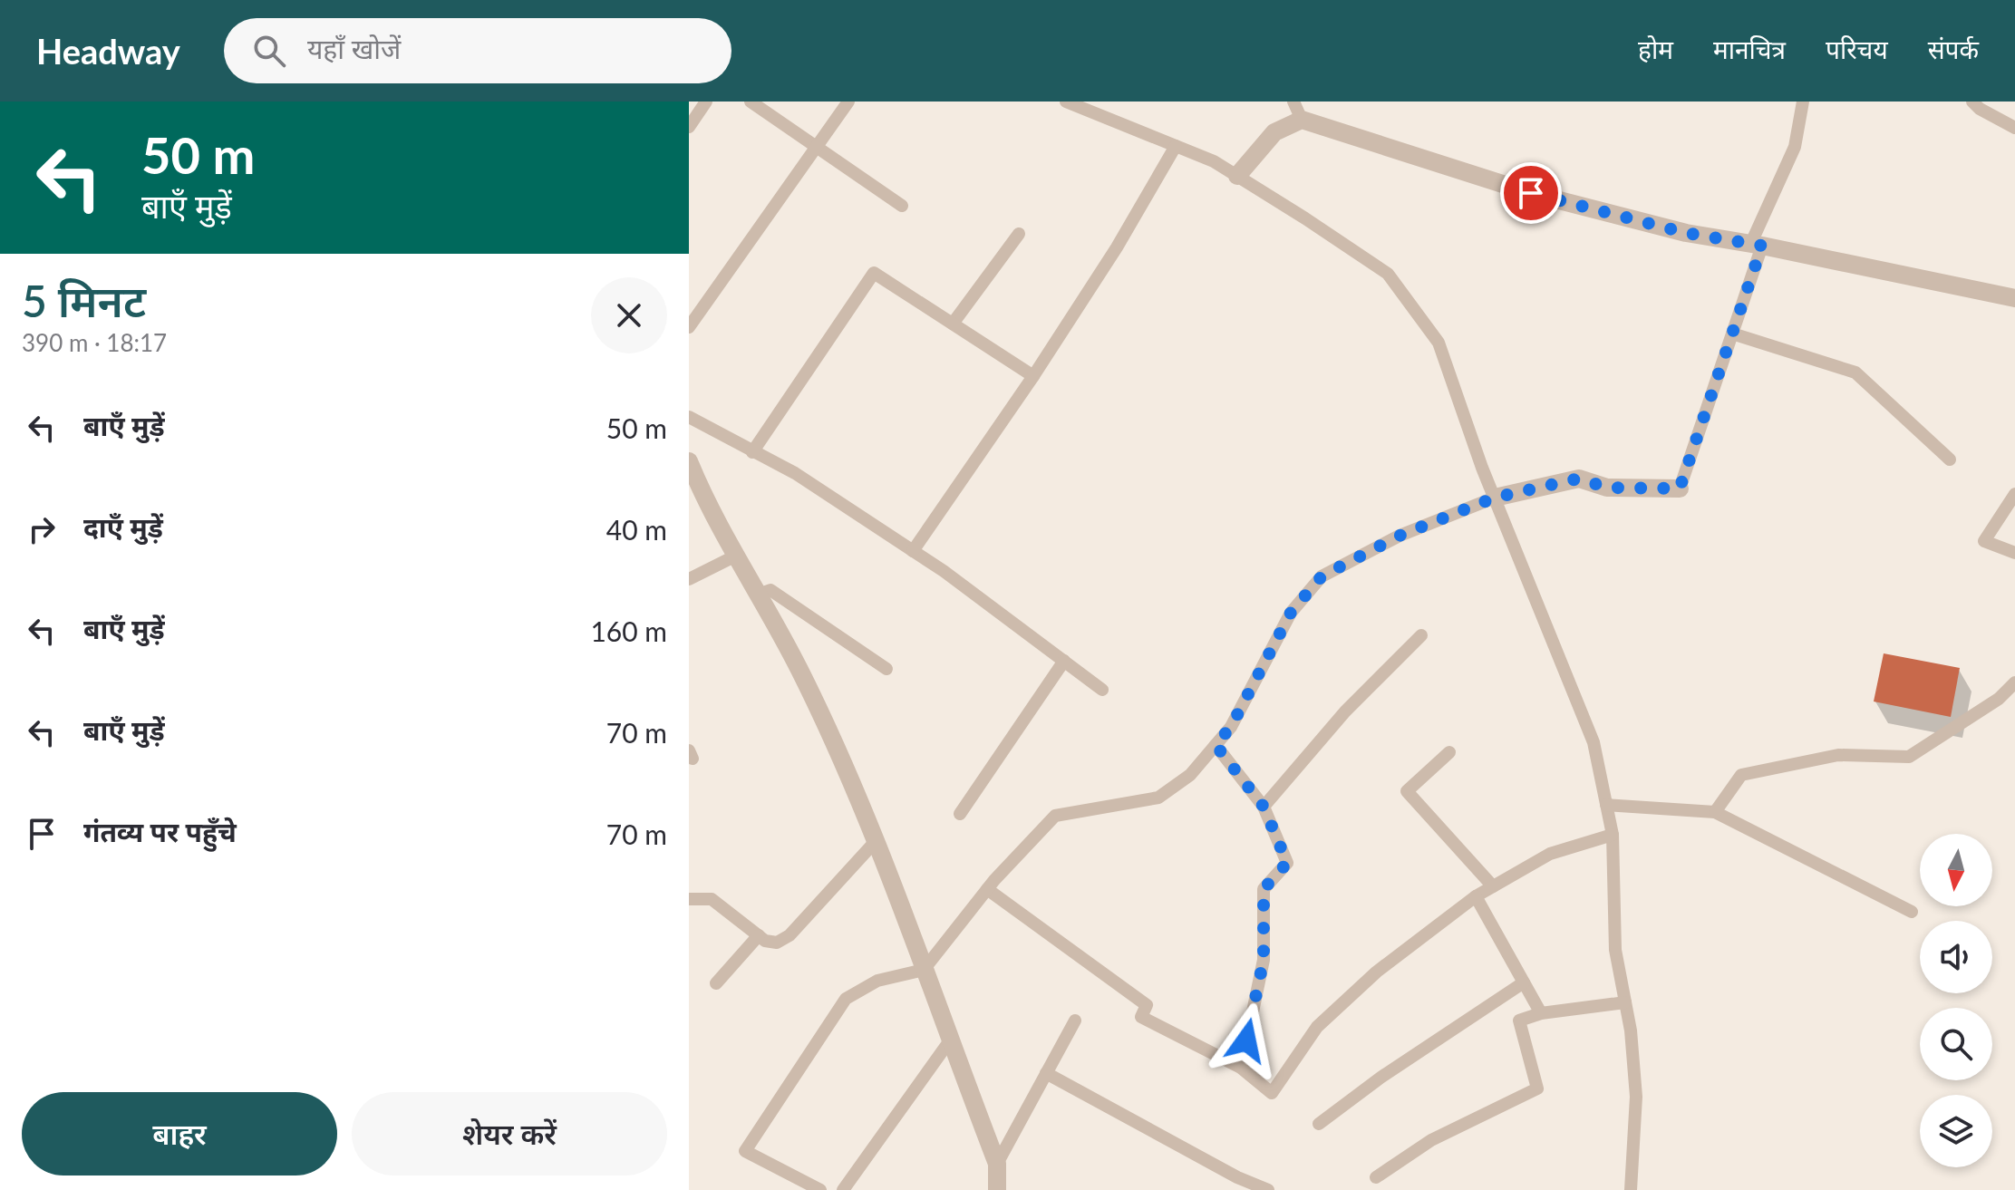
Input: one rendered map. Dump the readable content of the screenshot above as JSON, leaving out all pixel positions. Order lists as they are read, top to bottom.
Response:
{
  "north": "bottom",
  "page": {
    "header": "Headway",
    "search": "यहाँ खोजें",
    "nav": [
      "होम",
      "मानचित्र",
      "परिचय",
      "संपर्क"
    ],
    "turn": ["50 m", "बाएँ मुड़ें"],
    "heading": ["5 मिनट", "390 m · 18:17"],
    "list": [
      {
        "name": "बाएँ मुड़ें",
        "value": "50 m"
      },
      {
        "name": "दाएँ मुड़ें",
        "value": "40 m"
      },
      {
        "name": "बाएँ मुड़ें",
        "value": "160 m"
      },
      {
        "name": "बाएँ मुड़ें",
        "value": "70 m"
      },
      {
        "name": "गंतव्य पर पहुँचे",
        "value": "70 m"
      }
    ],
    "buttons": ["बाहर", "शेयर करें"]
  }
}
